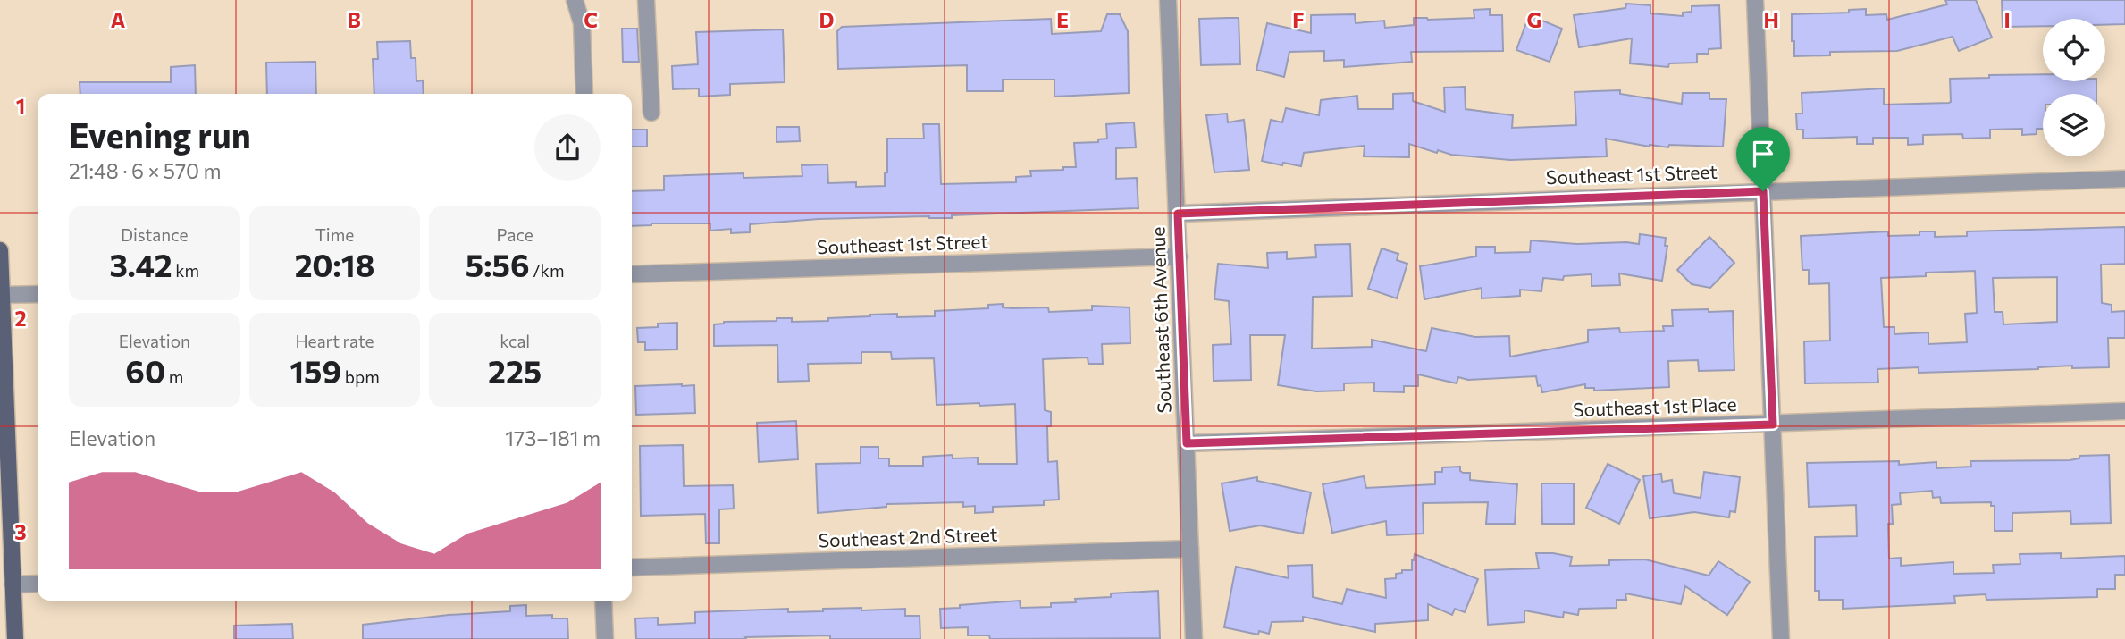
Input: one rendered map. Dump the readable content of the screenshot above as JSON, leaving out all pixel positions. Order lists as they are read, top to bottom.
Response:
{
  "streets": {
    "street": [
      "Southeast 1st Street",
      "Southeast 6th Avenue",
      "Southeast 1st Place",
      "Southeast 2nd Street"
    ]
  },
  "crossings": [
    ["Southeast 1st Street", "Southeast 6th Avenue"],
    ["Southeast 6th Avenue", "Southeast 1st Place"],
    ["Southeast 6th Avenue", "Southeast 2nd Street"]
  ],
  "page": {
    "heading": ["Evening run", "21:48 · 6 × 570 m"],
    "stats": [
      ["Distance", "3.42 km"],
      ["Time", "20:18"],
      ["Pace", "5:56 /km"],
      ["Elevation", "60 m"],
      ["Heart rate", "159 bpm"],
      ["kcal", "225"]
    ],
    "chart": ["Elevation", "173–181 m"]
  },
  "grid": {
    "columns": [
      "A",
      "B",
      "C",
      "D",
      "E",
      "F",
      "G",
      "H",
      "I"
    ],
    "rows": ["1", "2", "3"]
  }
}
